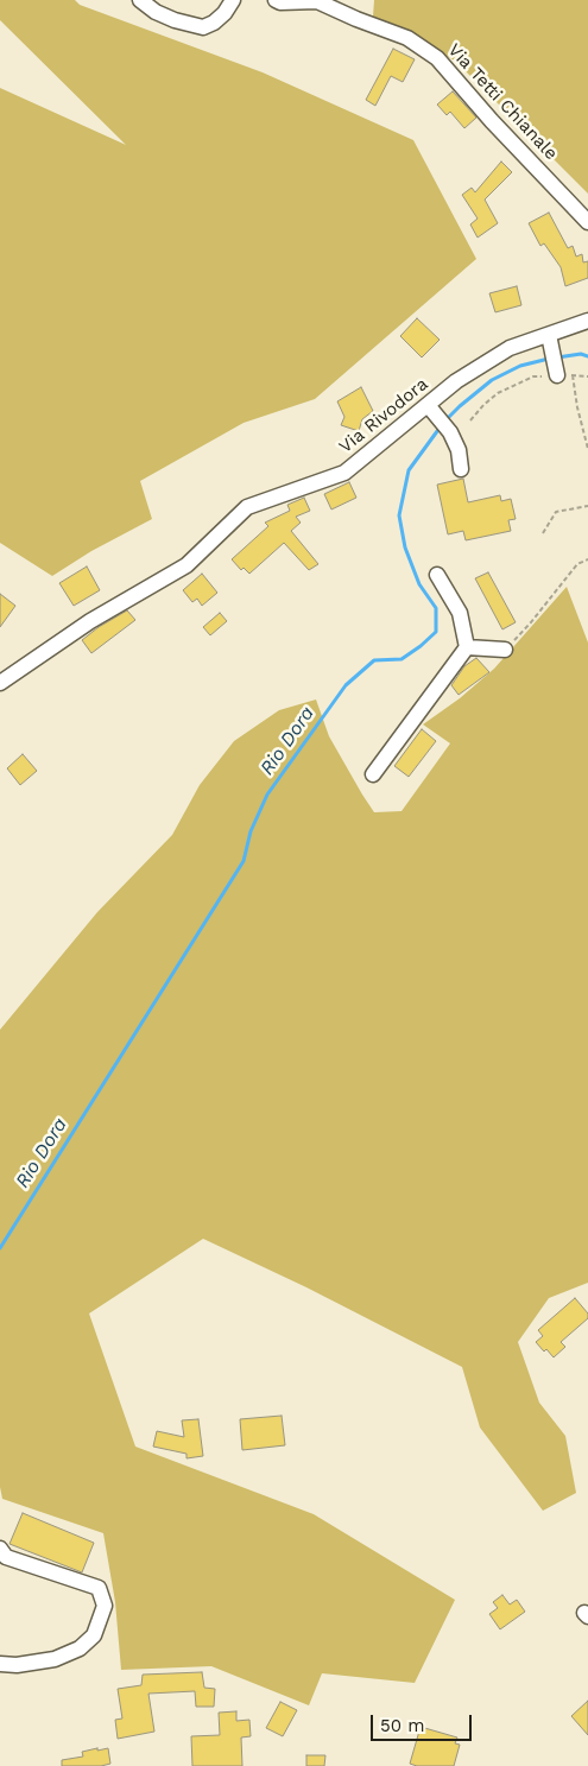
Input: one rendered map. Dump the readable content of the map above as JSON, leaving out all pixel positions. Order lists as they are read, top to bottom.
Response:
{
  "streets": {
    "street": ["Via Tetti Chianale", "Via Rivodora"]
  },
  "water": ["Rio Dora"],
  "scale_bar": "50 m"
}
